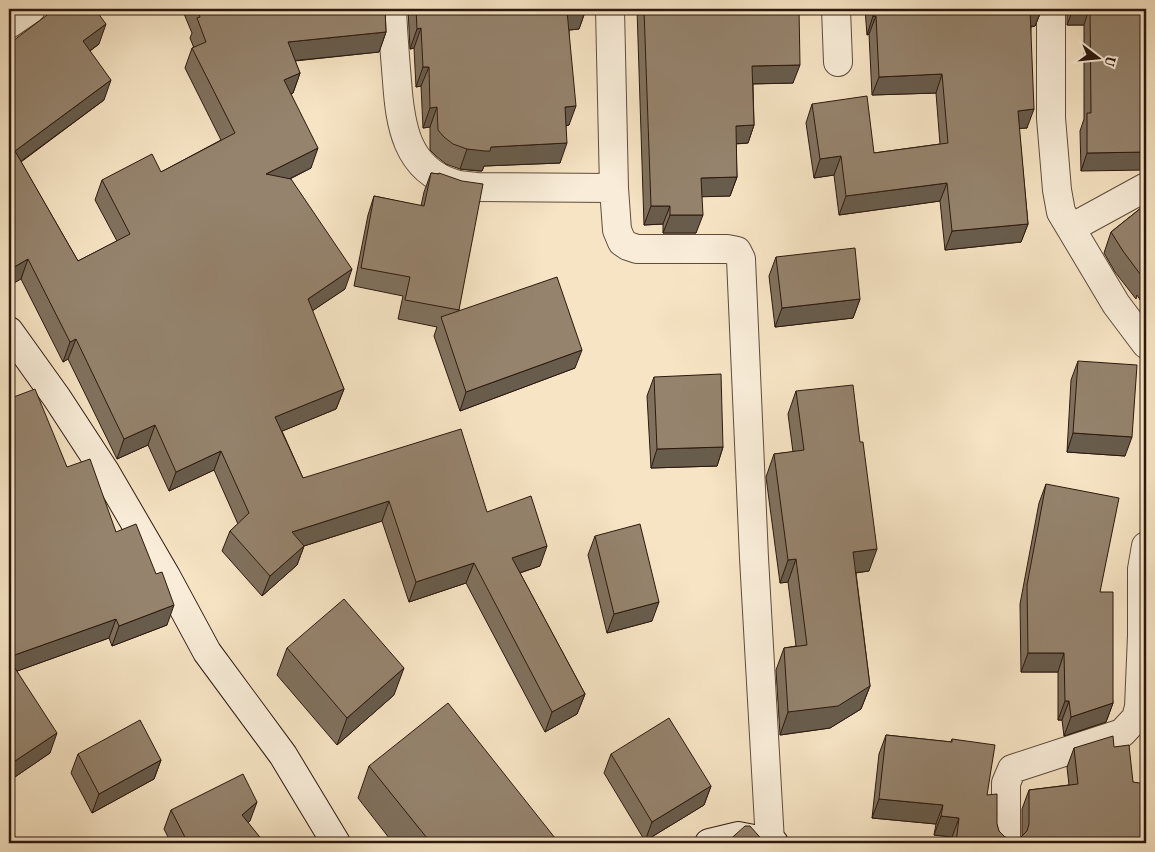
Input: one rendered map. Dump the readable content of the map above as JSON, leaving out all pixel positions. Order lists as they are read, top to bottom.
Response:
{
  "north": "right"
}
